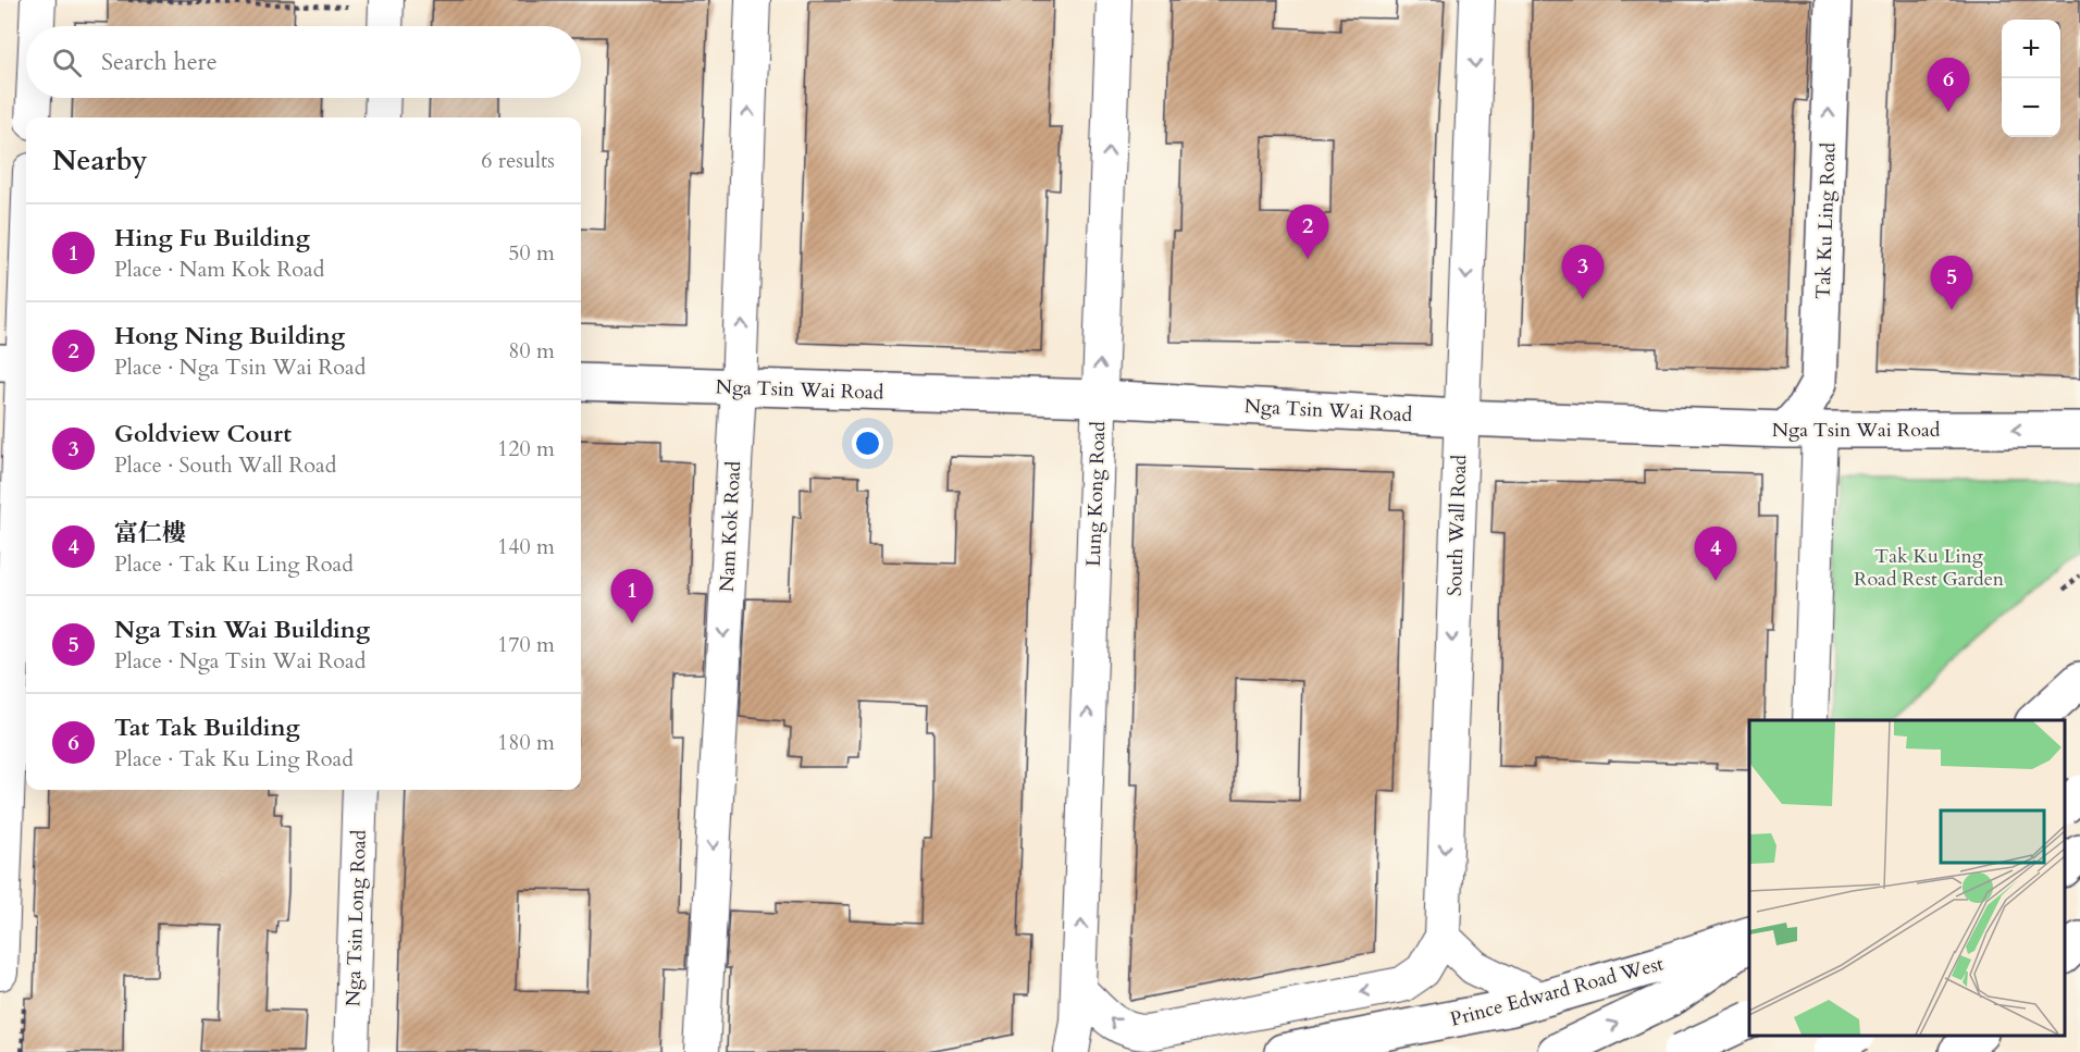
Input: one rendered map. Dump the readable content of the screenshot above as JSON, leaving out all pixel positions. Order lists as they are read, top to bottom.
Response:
{
  "streets": {
    "street": [
      "Tak Ku Ling Road",
      "Nga Tsin Wai Road",
      "Lung Kong Road",
      "South Wall Road",
      "Nam Kok Road",
      "Nga Tsin Long Road",
      "Prince Edward Road West"
    ]
  },
  "crossings": [
    ["Tak Ku Ling Road", "Nga Tsin Wai Road"],
    ["Nga Tsin Wai Road", "Lung Kong Road"],
    ["Nga Tsin Wai Road", "South Wall Road"],
    ["Nga Tsin Wai Road", "Nam Kok Road"]
  ],
  "one_way": ["Tak Ku Ling Road", "Lung Kong Road", "South Wall Road"],
  "parks": ["Tak Ku Ling Road Rest Garden"],
  "page": {
    "map_buttons": ["+", "−"],
    "search": "Search here",
    "pins": [
      "6",
      "2",
      "3",
      "5",
      "4",
      "1"
    ],
    "heading": ["Nearby", "6 results"],
    "list": [
      {
        "mark": "1",
        "name": "Hing Fu Building",
        "note": "Place · Nam Kok Road",
        "value": "50 m"
      },
      {
        "mark": "2",
        "name": "Hong Ning Building",
        "note": "Place · Nga Tsin Wai Road",
        "value": "80 m"
      },
      {
        "mark": "3",
        "name": "Goldview Court",
        "note": "Place · South Wall Road",
        "value": "120 m"
      },
      {
        "mark": "4",
        "name": "富仁樓",
        "note": "Place · Tak Ku Ling Road",
        "value": "140 m"
      },
      {
        "mark": "5",
        "name": "Nga Tsin Wai Building",
        "note": "Place · Nga Tsin Wai Road",
        "value": "170 m"
      },
      {
        "mark": "6",
        "name": "Tat Tak Building",
        "note": "Place · Tak Ku Ling Road",
        "value": "180 m"
      }
    ]
  }
}
